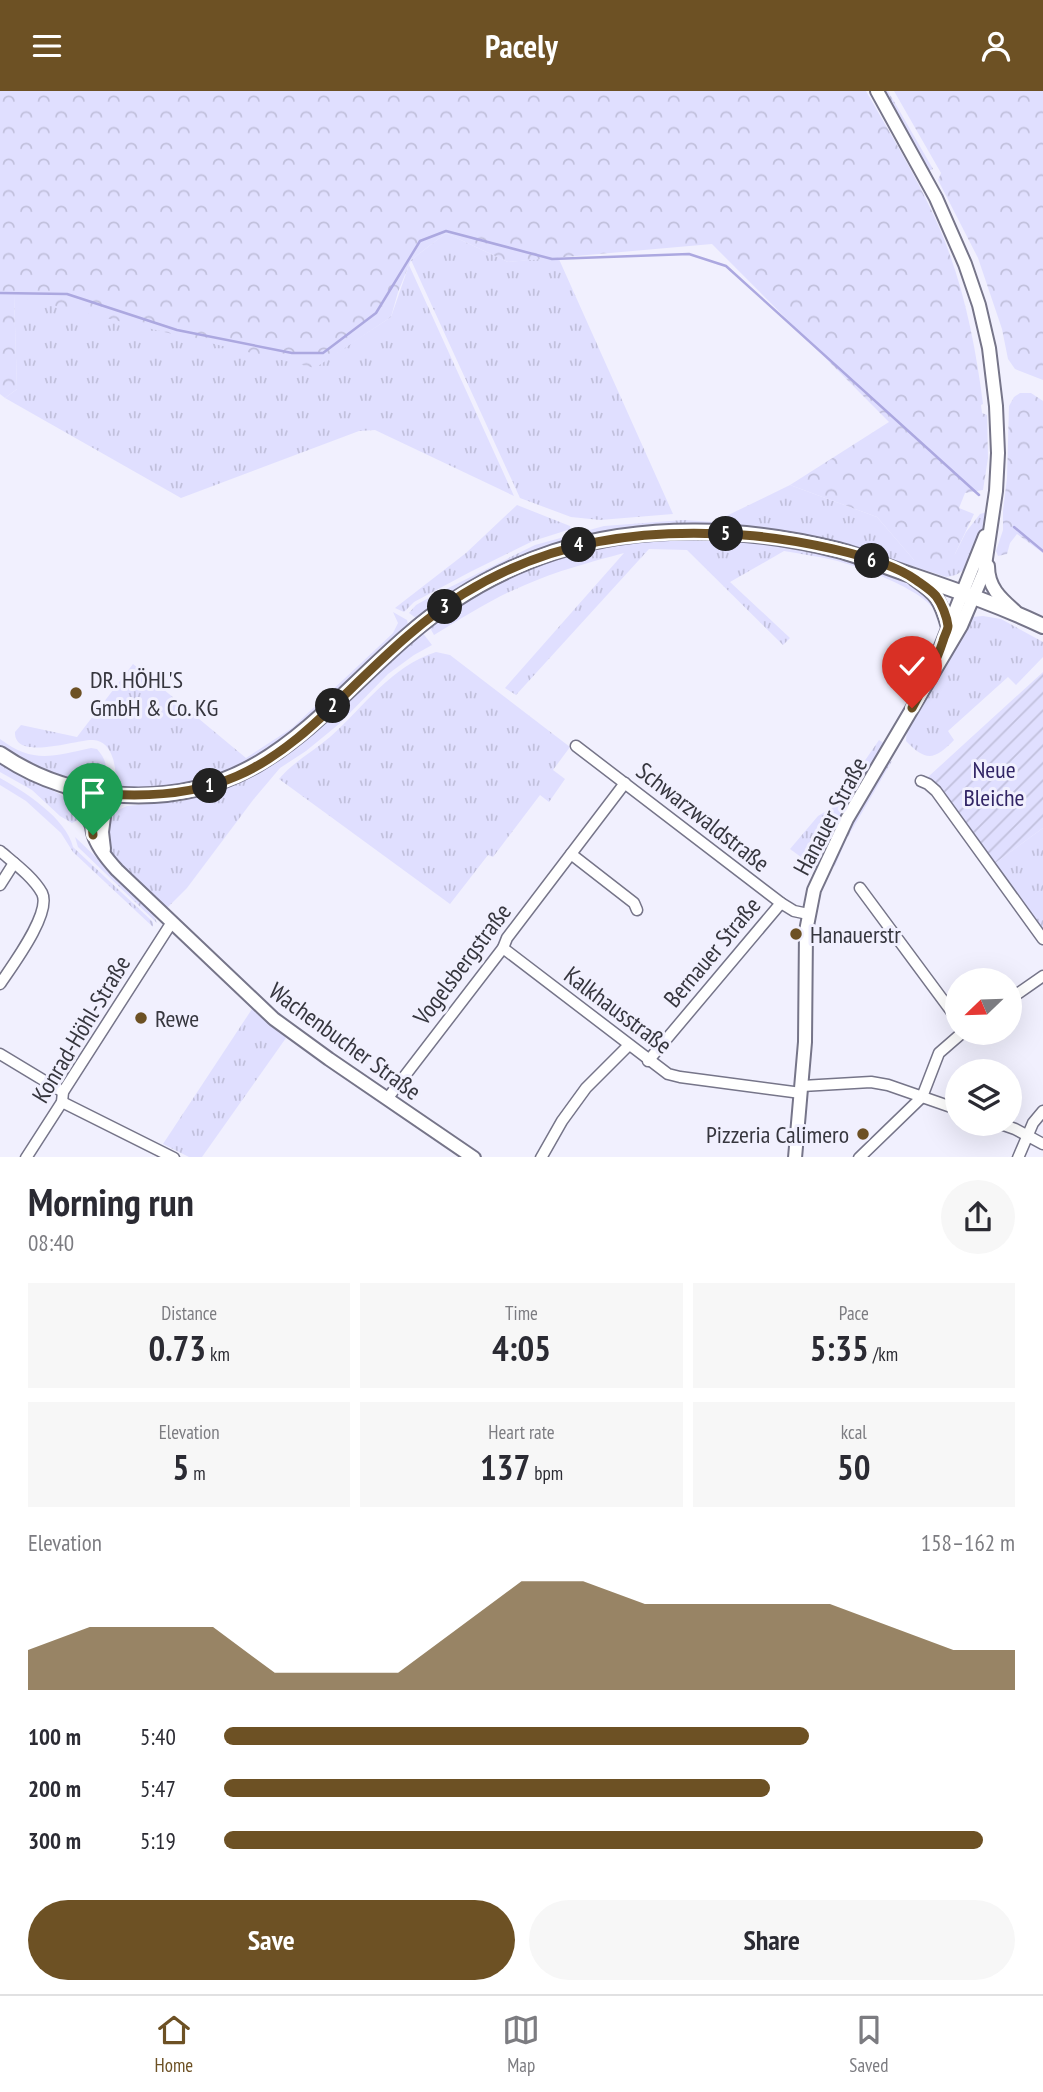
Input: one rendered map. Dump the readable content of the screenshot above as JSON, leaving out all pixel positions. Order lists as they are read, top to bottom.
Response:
{
  "streets": {
    "street": [
      "Hanauer Straße",
      "Schwarzwaldstraße",
      "Bernauer Straße",
      "Vogelsbergstraße",
      "Kalkhausstraße",
      "Konrad-Höhl-Straße",
      "Wachenbucher Straße"
    ]
  },
  "crossings": [
    ["Hanauer Straße", "Schwarzwaldstraße"],
    ["Hanauer Straße", "Kalkhausstraße"],
    ["Schwarzwaldstraße", "Bernauer Straße"],
    ["Schwarzwaldstraße", "Vogelsbergstraße"],
    ["Bernauer Straße", "Kalkhausstraße"],
    ["Vogelsbergstraße", "Kalkhausstraße"],
    ["Vogelsbergstraße", "Wachenbucher Straße"],
    ["Konrad-Höhl-Straße", "Wachenbucher Straße"]
  ],
  "parks": ["Neue Bleiche"],
  "places": [
    "DR. HÖHL'S GmbH & Co. KG",
    "Hanauerstr",
    "Rewe",
    "Pizzeria Calimero"
  ],
  "north": "bottom left",
  "page": {
    "header": "Pacely",
    "pins": [
      "5",
      "4",
      "6",
      "3",
      "2",
      "1"
    ],
    "heading": ["Morning run", "08:40"],
    "stats": [
      ["Distance", "0.73 km"],
      ["Time", "4:05"],
      ["Pace", "5:35 /km"],
      ["Elevation", "5 m"],
      ["Heart rate", "137 bpm"],
      ["kcal", "50"]
    ],
    "chart": ["Elevation", "158–162 m"],
    "list": [
      {
        "name": "100 m",
        "note": "5:40"
      },
      {
        "name": "200 m",
        "note": "5:47"
      },
      {
        "name": "300 m",
        "note": "5:19"
      }
    ],
    "buttons": ["Save", "Share"],
    "tabs": ["Home", "Map", "Saved"]
  }
}
